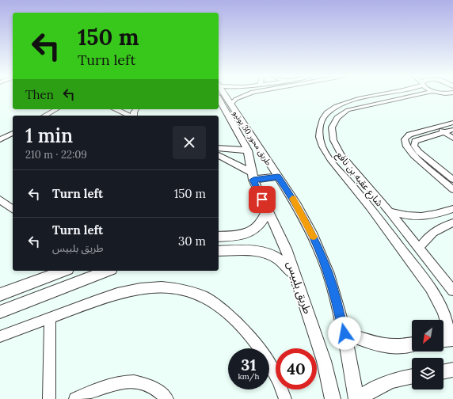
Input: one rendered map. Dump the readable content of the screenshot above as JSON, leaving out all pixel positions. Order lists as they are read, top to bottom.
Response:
{
  "streets": {
    "street": ["طريق محور 30 يونيو", "شارع عقبه بن نافع", "طريق بلبيس"]
  },
  "crossings": [
    ["طريق محور 30 يونيو", "طريق بلبيس"]
  ],
  "north": "bottom left",
  "page": {
    "turn": ["150 m", "Turn left"],
    "then": "Then",
    "heading": ["1 min", "210 m · 22:09"],
    "list": [
      {
        "name": "Turn left",
        "value": "150 m"
      },
      {
        "name": "Turn left",
        "note": "طريق بلبيس",
        "value": "30 m"
      }
    ],
    "speed": "31 km/h",
    "limit": "40"
  }
}
